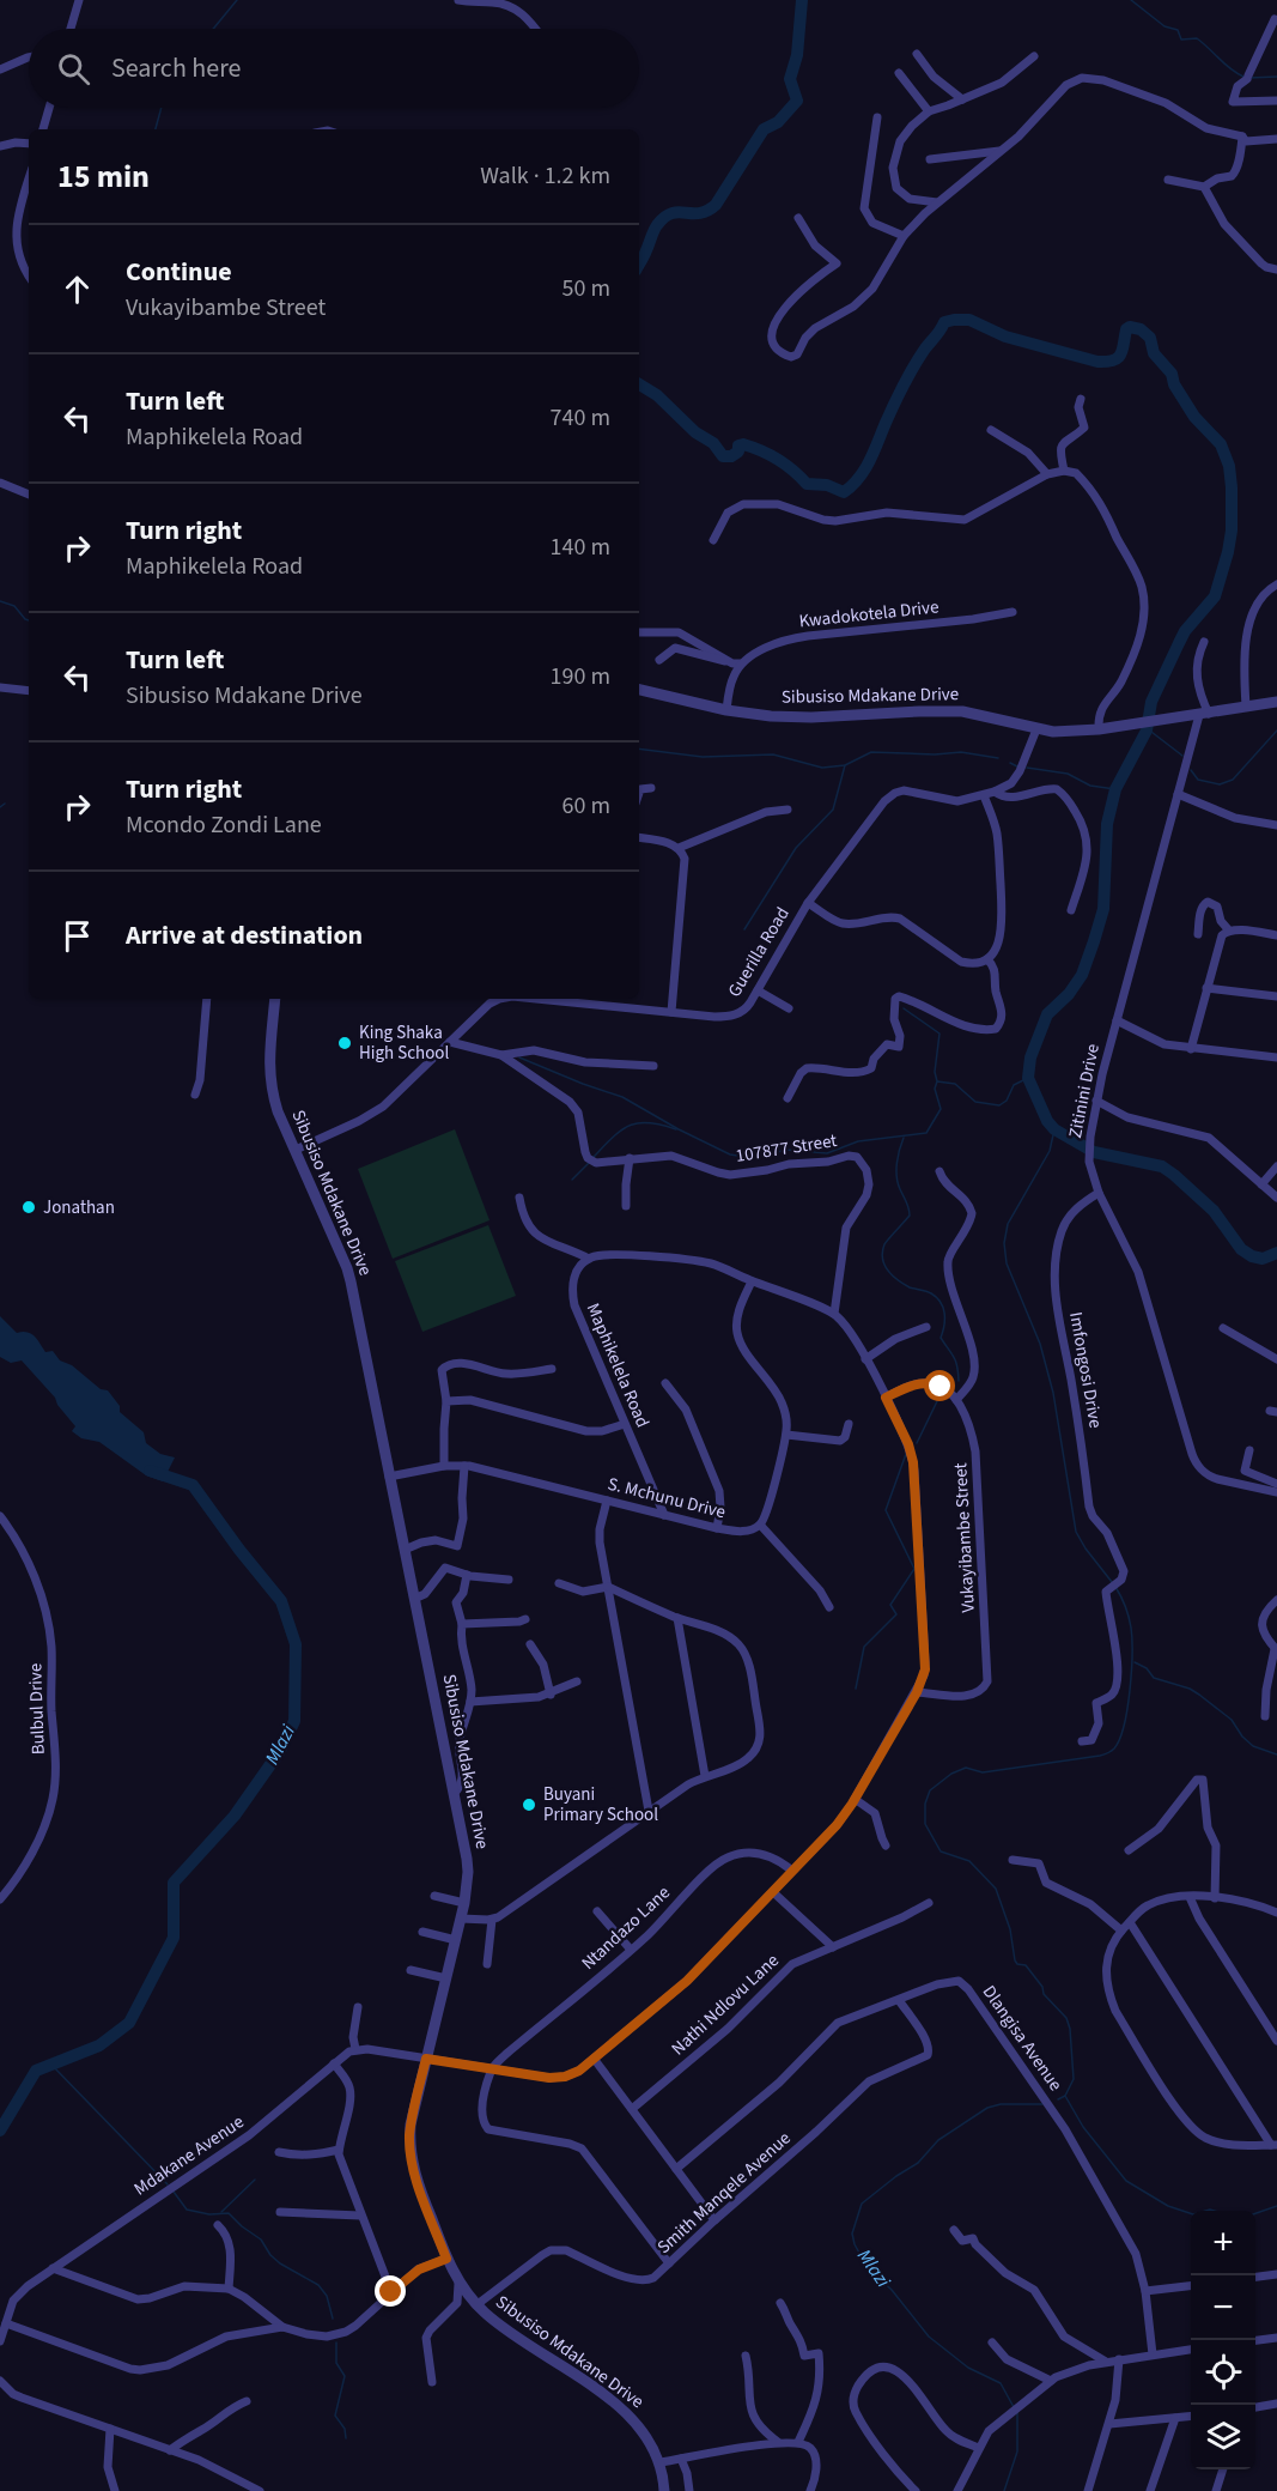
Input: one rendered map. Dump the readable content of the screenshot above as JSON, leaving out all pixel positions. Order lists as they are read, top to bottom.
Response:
{
  "streets": {
    "street": [
      "Kwadokotela Drive",
      "Sibusiso Mdakane Drive",
      "Guerilla Road",
      "Zitinini Drive",
      "107877 Street",
      "Maphikelela Road",
      "Imfongosi Drive",
      "S. Mchunu Drive",
      "Vukayibambe Street",
      "Bulbul Drive",
      "Ntandazo Lane",
      "Nathi Ndlovu Lane",
      "Dlangisa Avenue",
      "Mdakane Avenue",
      "Smith Manqele Avenue"
    ]
  },
  "crossings": [
    ["Sibusiso Mdakane Drive", "Guerilla Road"],
    ["Sibusiso Mdakane Drive", "Zitinini Drive"],
    ["Sibusiso Mdakane Drive", "S. Mchunu Drive"],
    ["Sibusiso Mdakane Drive", "Smith Manqele Avenue"],
    ["Guerilla Road", "107877 Street"],
    ["Zitinini Drive", "Imfongosi Drive"],
    ["Maphikelela Road", "S. Mchunu Drive"],
    ["Dlangisa Avenue", "Smith Manqele Avenue"]
  ],
  "water": ["Mlazi"],
  "places": ["King Shaka High School", "Jonathan", "Buyani Primary School"],
  "page": {
    "search": "Search here",
    "heading": ["15 min", "Walk · 1.2 km"],
    "list": [
      ["Continue", "Vukayibambe Street", "50 m"],
      ["Turn left", "Maphikelela Road", "740 m"],
      ["Turn right", "Maphikelela Road", "140 m"],
      ["Turn left", "Sibusiso Mdakane Drive", "190 m"],
      ["Turn right", "Mcondo Zondi Lane", "60 m"],
      "Arrive at destination"
    ],
    "map_buttons": ["+", "−"]
  }
}
